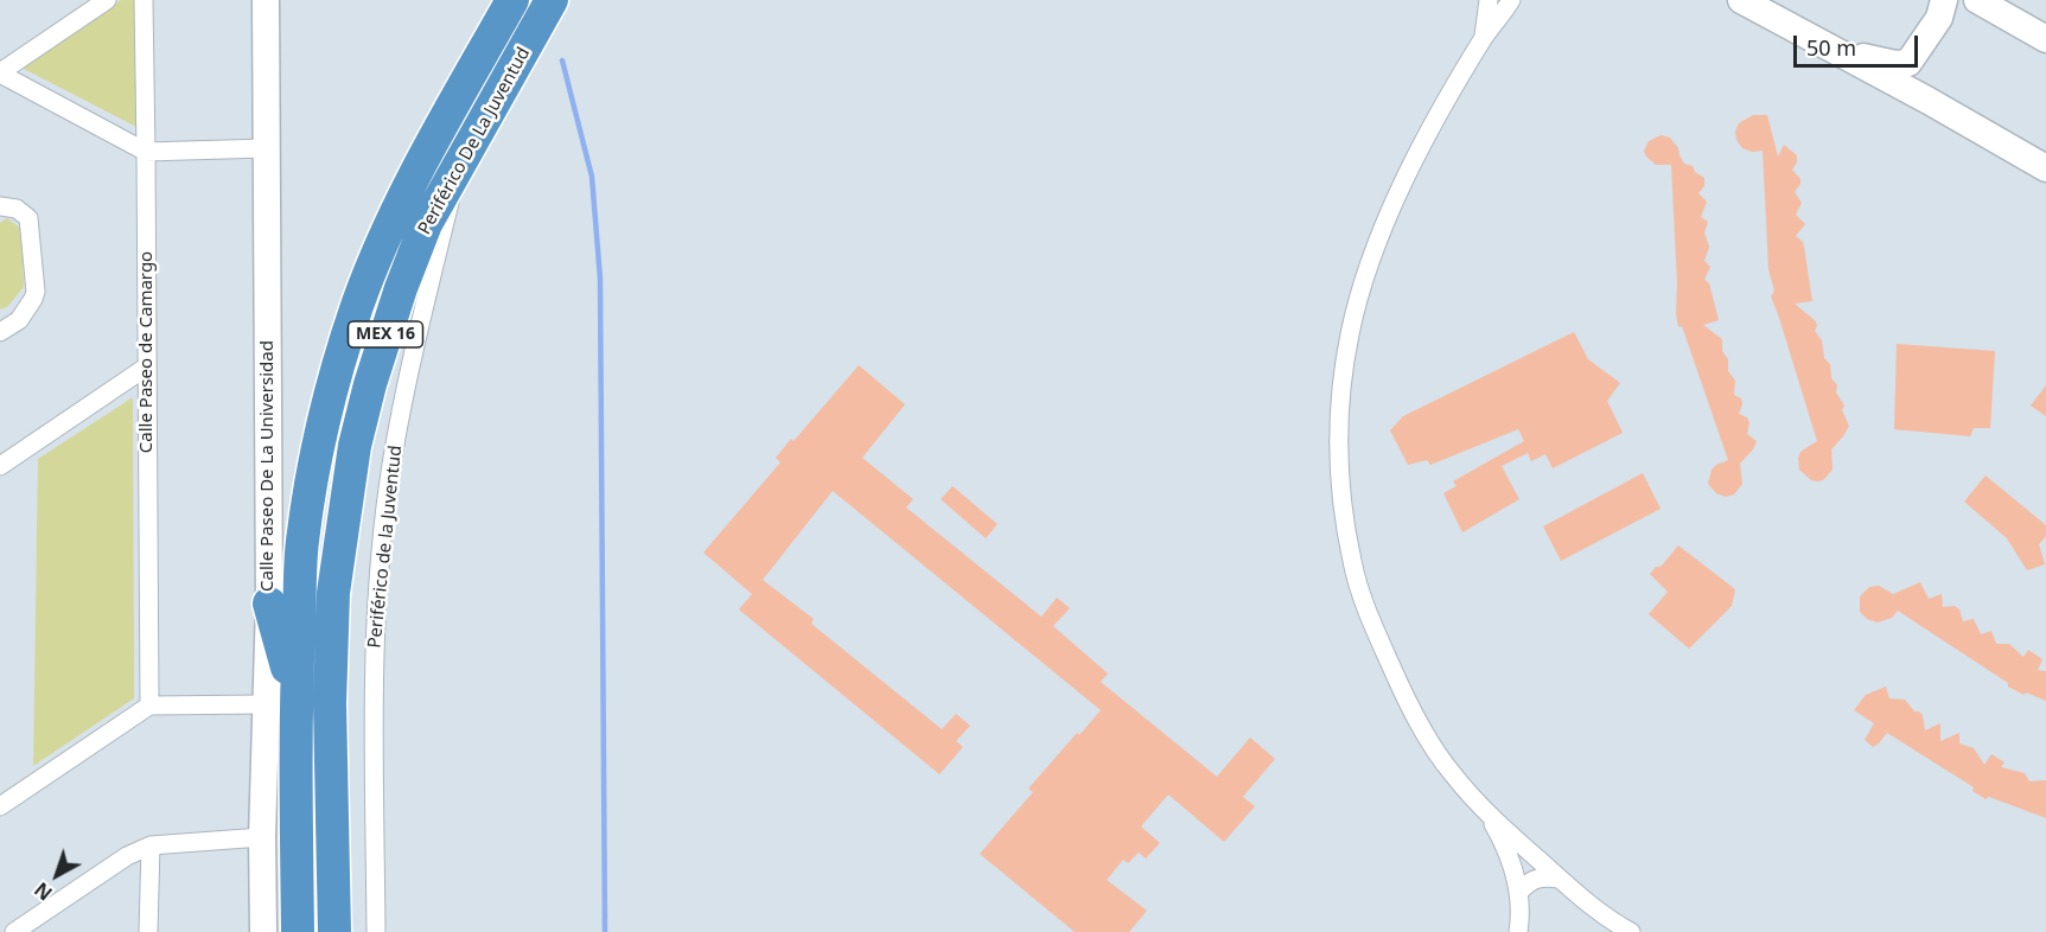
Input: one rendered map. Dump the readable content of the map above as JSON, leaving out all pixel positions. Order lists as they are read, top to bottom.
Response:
{
  "streets": {
    "highway": ["Periférico De La Juventud", "MEX 16"],
    "street": ["Calle Paseo de Camargo", "Calle Paseo De La Universidad", "Periférico de la Juventud"]
  },
  "crossings": [
    ["Periférico De La Juventud", "MEX 16"],
    ["Periférico De La Juventud", "Periférico de la Juventud"]
  ],
  "scale_bar": "50 m",
  "north": "bottom left"
}
